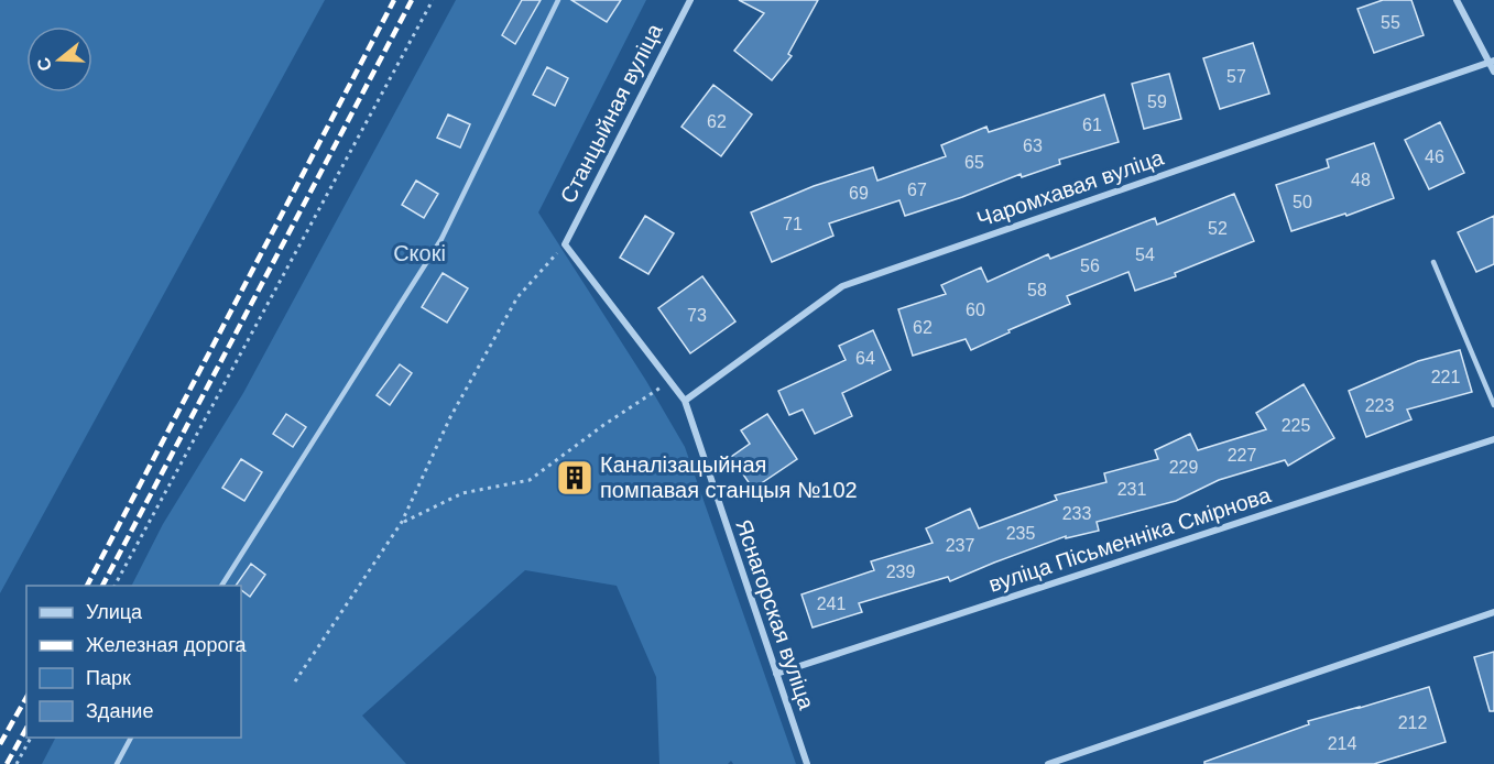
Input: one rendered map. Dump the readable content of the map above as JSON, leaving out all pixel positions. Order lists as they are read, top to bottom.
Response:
{
  "streets": {
    "street": [
      "Станцыйная вуліца",
      "Чаромхавая вуліца",
      "вуліца Пісьменніка Смірнова",
      "Яснагорская вуліца"
    ]
  },
  "crossings": [
    ["Станцыйная вуліца", "Яснагорская вуліца"],
    ["Чаромхавая вуліца", "Яснагорская вуліца"],
    ["вуліца Пісьменніка Смірнова", "Яснагорская вуліца"]
  ],
  "parks": ["Скокі"],
  "places": {
    "building": ["Каналізацыйная помпавая станцыя №102"]
  },
  "house_numbers": [
    "55",
    "57",
    "59",
    "62",
    "61",
    "63",
    "46",
    "65",
    "48",
    "67",
    "69",
    "50",
    "71",
    "52",
    "54",
    "56",
    "58",
    "60",
    "73",
    "62",
    "64",
    "221",
    "223",
    "225",
    "227",
    "229",
    "231",
    "233",
    "235",
    "237",
    "239",
    "241",
    "212",
    "214"
  ],
  "legend": [
    "Улица",
    "Железная дорога",
    "Парк",
    "Здание"
  ],
  "north": "left"
}
